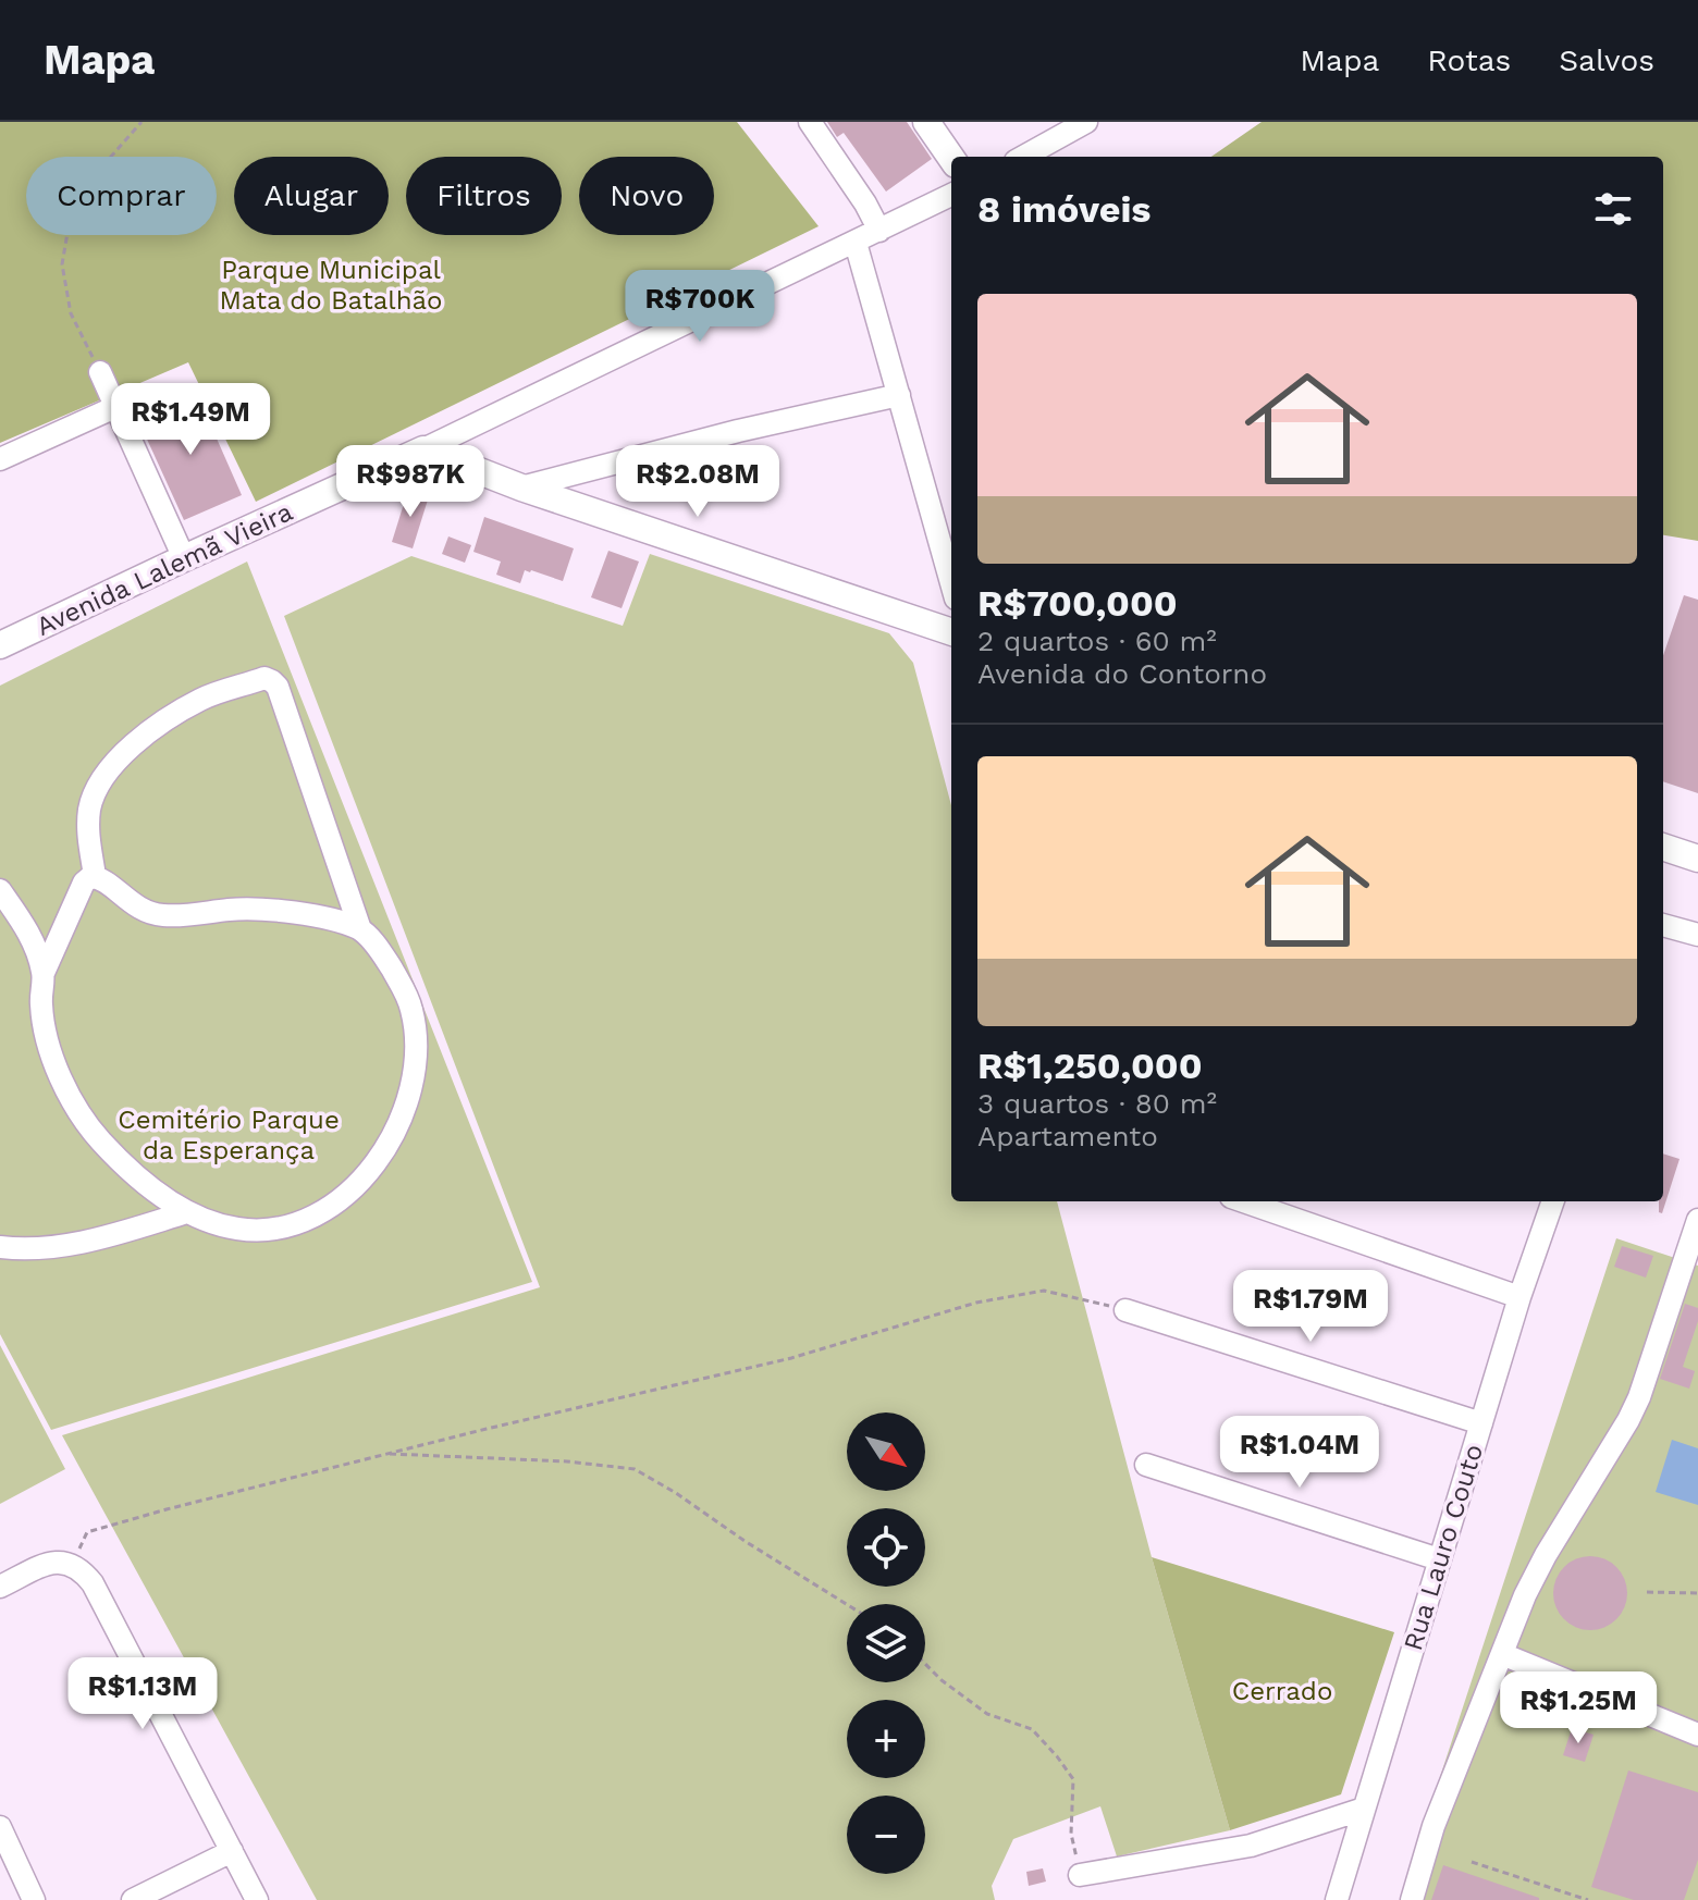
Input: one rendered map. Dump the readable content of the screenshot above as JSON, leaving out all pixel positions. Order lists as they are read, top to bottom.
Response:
{
  "streets": {
    "main road": ["Avenida Lalemã Vieira"],
    "street": ["Rua Lauro Couto"]
  },
  "parks": ["Parque Municipal Mata do Batalhão", "Cemitério Parque da Esperança", "Cerrado"],
  "north": "bottom right",
  "page": {
    "header": "Mapa",
    "nav": ["Mapa", "Rotas", "Salvos"],
    "chip": [
      "Comprar",
      "Alugar",
      "Filtros",
      "Novo"
    ],
    "heading": "8 imóveis",
    "list": [
      {
        "name": "R$700,000",
        "note": "2 quartos · 60 m² · Avenida do Contorno"
      },
      {
        "name": "R$1,250,000",
        "note": "3 quartos · 80 m² · Apartamento"
      }
    ],
    "price": [
      "R$700K",
      "R$1.49M",
      "R$987K",
      "R$2.08M",
      "R$1.79M",
      "R$1.04M",
      "R$1.13M",
      "R$1.25M"
    ],
    "map_buttons": ["+", "−"]
  }
}
